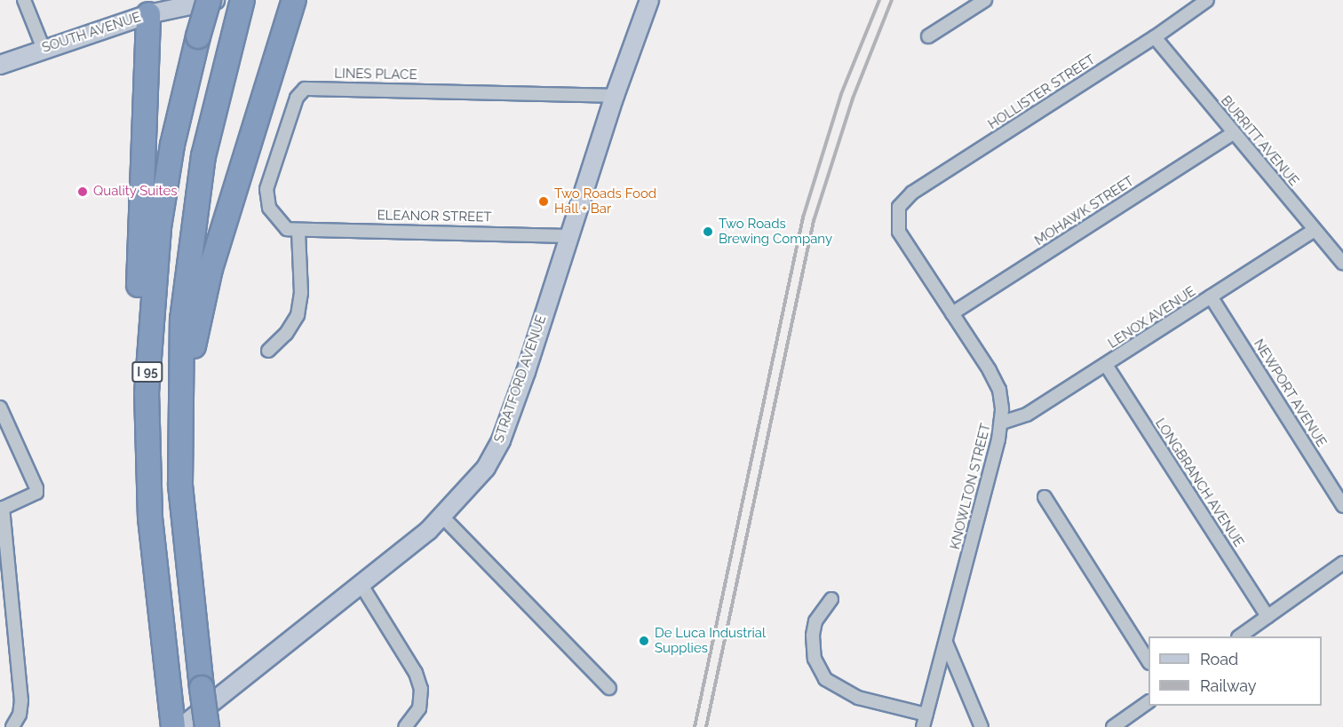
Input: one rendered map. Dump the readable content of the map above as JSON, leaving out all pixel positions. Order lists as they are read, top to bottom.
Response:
{
  "streets": {
    "highway": ["I 95"],
    "main road": ["SOUTH AVENUE", "STRATFORD AVENUE"],
    "street": [
      "LINES PLACE",
      "HOLLISTER STREET",
      "BURRITT AVENUE",
      "MOHAWK STREET",
      "ELEANOR STREET",
      "LENOX AVENUE",
      "NEWPORT AVENUE",
      "LONGBRANCH AVENUE",
      "KNOWLTON STREET"
    ]
  },
  "crossings": [
    ["LINES PLACE", "ELEANOR STREET"],
    ["LINES PLACE", "STRATFORD AVENUE"],
    ["HOLLISTER STREET", "BURRITT AVENUE"],
    ["HOLLISTER STREET", "KNOWLTON STREET"],
    ["BURRITT AVENUE", "MOHAWK STREET"],
    ["BURRITT AVENUE", "LENOX AVENUE"],
    ["MOHAWK STREET", "KNOWLTON STREET"],
    ["ELEANOR STREET", "STRATFORD AVENUE"],
    ["LENOX AVENUE", "NEWPORT AVENUE"],
    ["LENOX AVENUE", "LONGBRANCH AVENUE"],
    ["LENOX AVENUE", "KNOWLTON STREET"],
    ["I 95", "STRATFORD AVENUE"]
  ],
  "places": [
    "Quality Suites",
    "Two Roads Food Hall + Bar",
    "Two Roads Brewing Company",
    "De Luca Industrial Supplies"
  ],
  "legend": ["Road", "Railway"]
}
